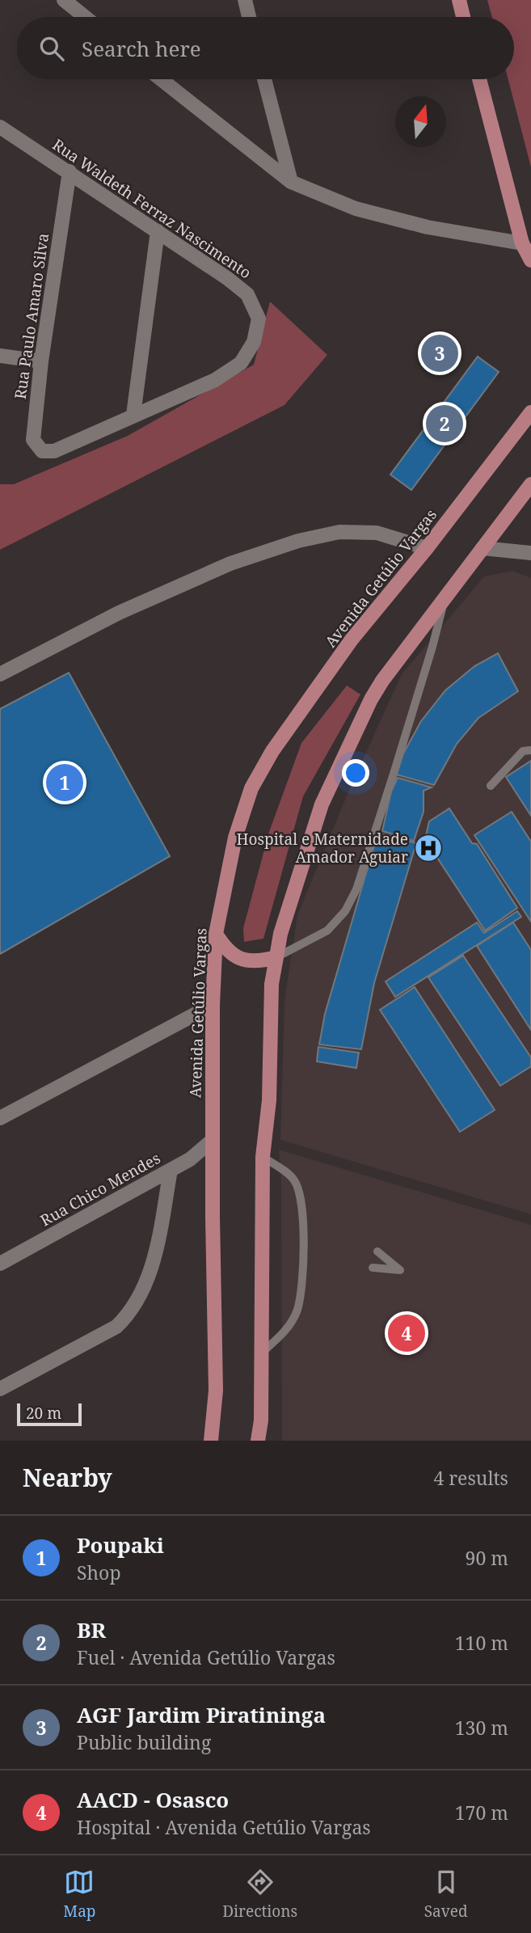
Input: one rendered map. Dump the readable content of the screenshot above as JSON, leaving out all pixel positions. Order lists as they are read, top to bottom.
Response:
{
  "streets": {
    "main road": ["Avenida Getúlio Vargas"],
    "street": ["Rua Waldeth Ferraz Nascimento", "Rua Paulo Amaro Silva", "Rua Chico Mendes"]
  },
  "crossings": [
    ["Rua Waldeth Ferraz Nascimento", "Rua Paulo Amaro Silva"],
    ["Avenida Getúlio Vargas", "Rua Chico Mendes"]
  ],
  "places": {
    "hospital": ["Hospital e Maternidade Amador Aguiar"]
  },
  "scale_bar": "20 m",
  "north": "top",
  "page": {
    "search": "Search here",
    "pins": [
      "3",
      "2",
      "1",
      "4"
    ],
    "scale": "20 m",
    "heading": ["Nearby", "4 results"],
    "list": [
      {
        "mark": "1",
        "name": "Poupaki",
        "note": "Shop",
        "value": "90 m"
      },
      {
        "mark": "2",
        "name": "BR",
        "note": "Fuel · Avenida Getúlio Vargas",
        "value": "110 m"
      },
      {
        "mark": "3",
        "name": "AGF Jardim Piratininga",
        "note": "Public building",
        "value": "130 m"
      },
      {
        "mark": "4",
        "name": "AACD - Osasco",
        "note": "Hospital · Avenida Getúlio Vargas",
        "value": "170 m"
      }
    ],
    "nav": ["Map", "Directions", "Saved"]
  }
}
